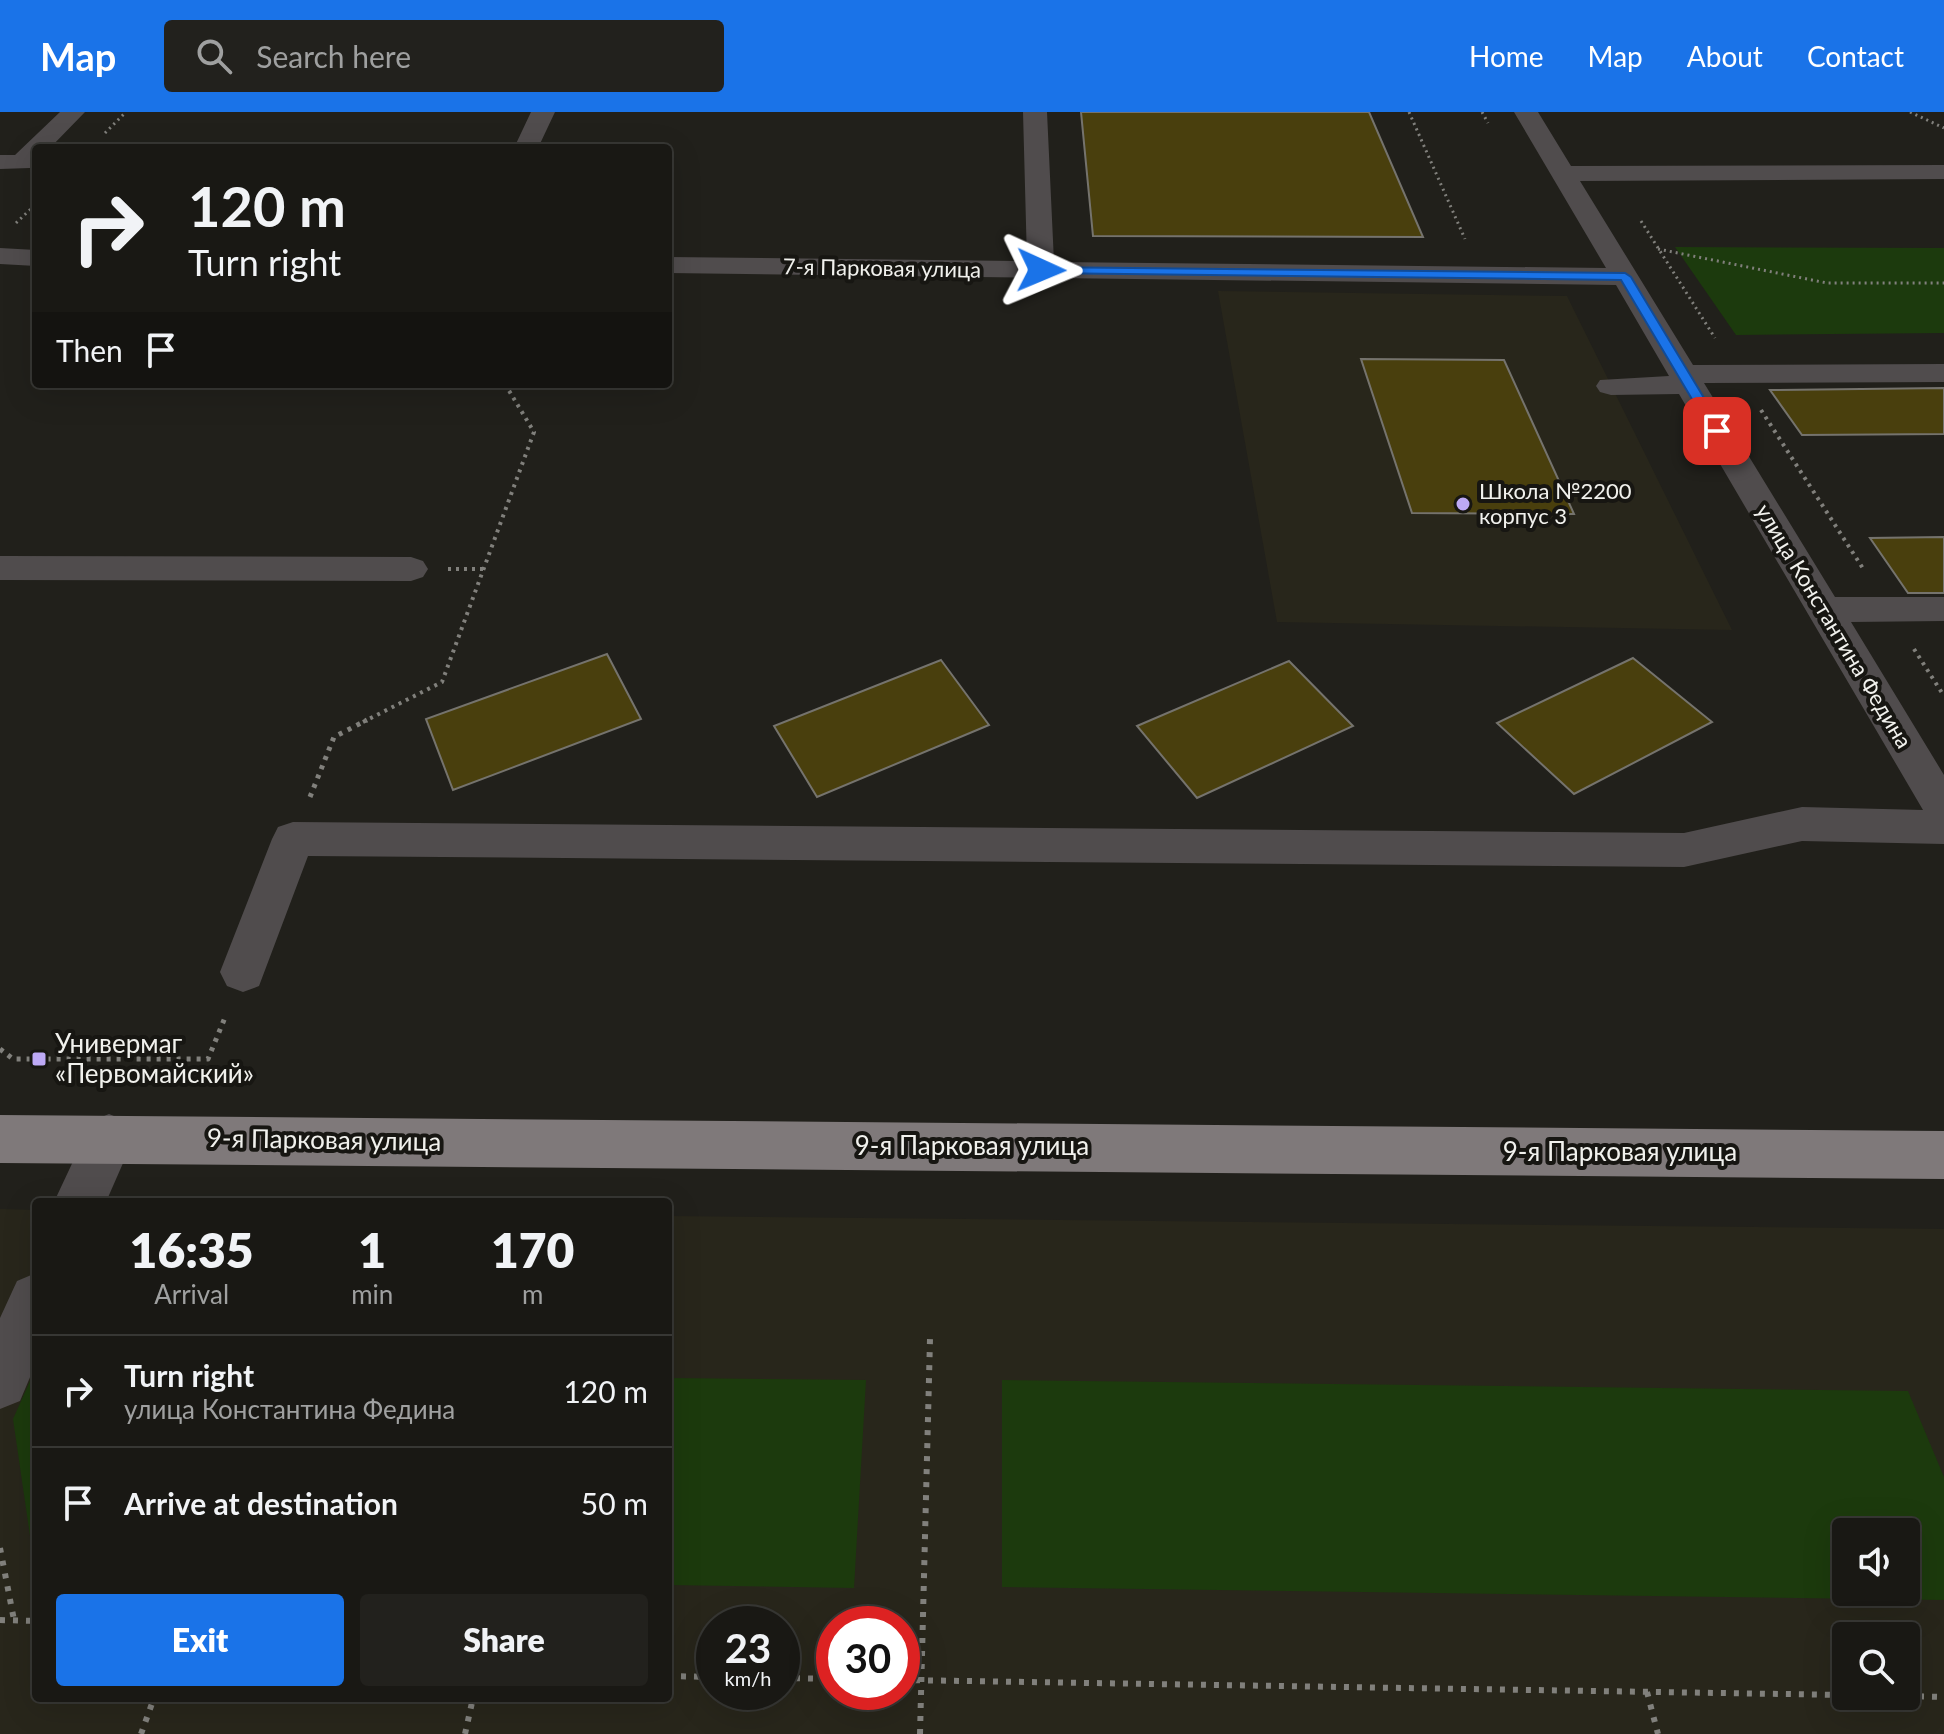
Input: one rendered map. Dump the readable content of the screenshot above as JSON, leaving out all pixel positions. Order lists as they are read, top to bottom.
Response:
{
  "streets": {
    "main road": ["9-я Парковая улица"],
    "street": ["7-я Парковая улица", "улица Константина Федина"]
  },
  "crossings": [
    ["7-я Парковая улица", "улица Константина Федина"]
  ],
  "places": {
    "other": ["Школа №2200 корпус 3"],
    "transit": ["Универмаг «Первомайский»"]
  },
  "page": {
    "header": "Map",
    "search": "Search here",
    "nav": [
      "Home",
      "Map",
      "About",
      "Contact"
    ],
    "turn": ["120 m", "Turn right"],
    "then": "Then",
    "eta": [
      "16:35",
      "Arrival",
      "1",
      "min",
      "170",
      "m"
    ],
    "list": [
      {
        "name": "Turn right",
        "note": "улица Константина Федина",
        "value": "120 m"
      },
      {
        "name": "Arrive at destination",
        "value": "50 m"
      }
    ],
    "buttons": ["Exit", "Share"],
    "speed": "23 km/h",
    "limit": "30"
  }
}
